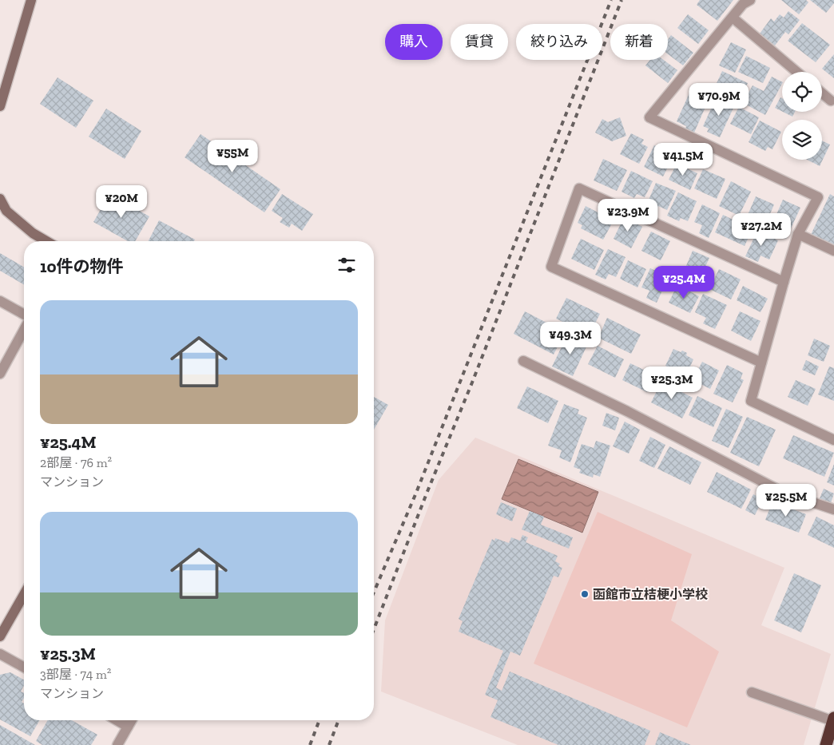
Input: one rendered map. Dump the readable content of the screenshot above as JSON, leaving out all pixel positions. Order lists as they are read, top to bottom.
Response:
{
  "places": ["函館市立桔梗小学校"],
  "page": {
    "chip": [
      "購入",
      "賃貸",
      "絞り込み",
      "新着"
    ],
    "price": [
      "¥70.9M",
      "¥55M",
      "¥41.5M",
      "¥20M",
      "¥23.9M",
      "¥27.2M",
      "¥25.4M",
      "¥49.3M",
      "¥25.3M",
      "¥25.5M"
    ],
    "heading": "10件の物件",
    "list": [
      {
        "name": "¥25.4M",
        "note": "2部屋 · 76 m² · マンション"
      },
      {
        "name": "¥25.3M",
        "note": "3部屋 · 74 m² · マンション"
      }
    ]
  }
}
